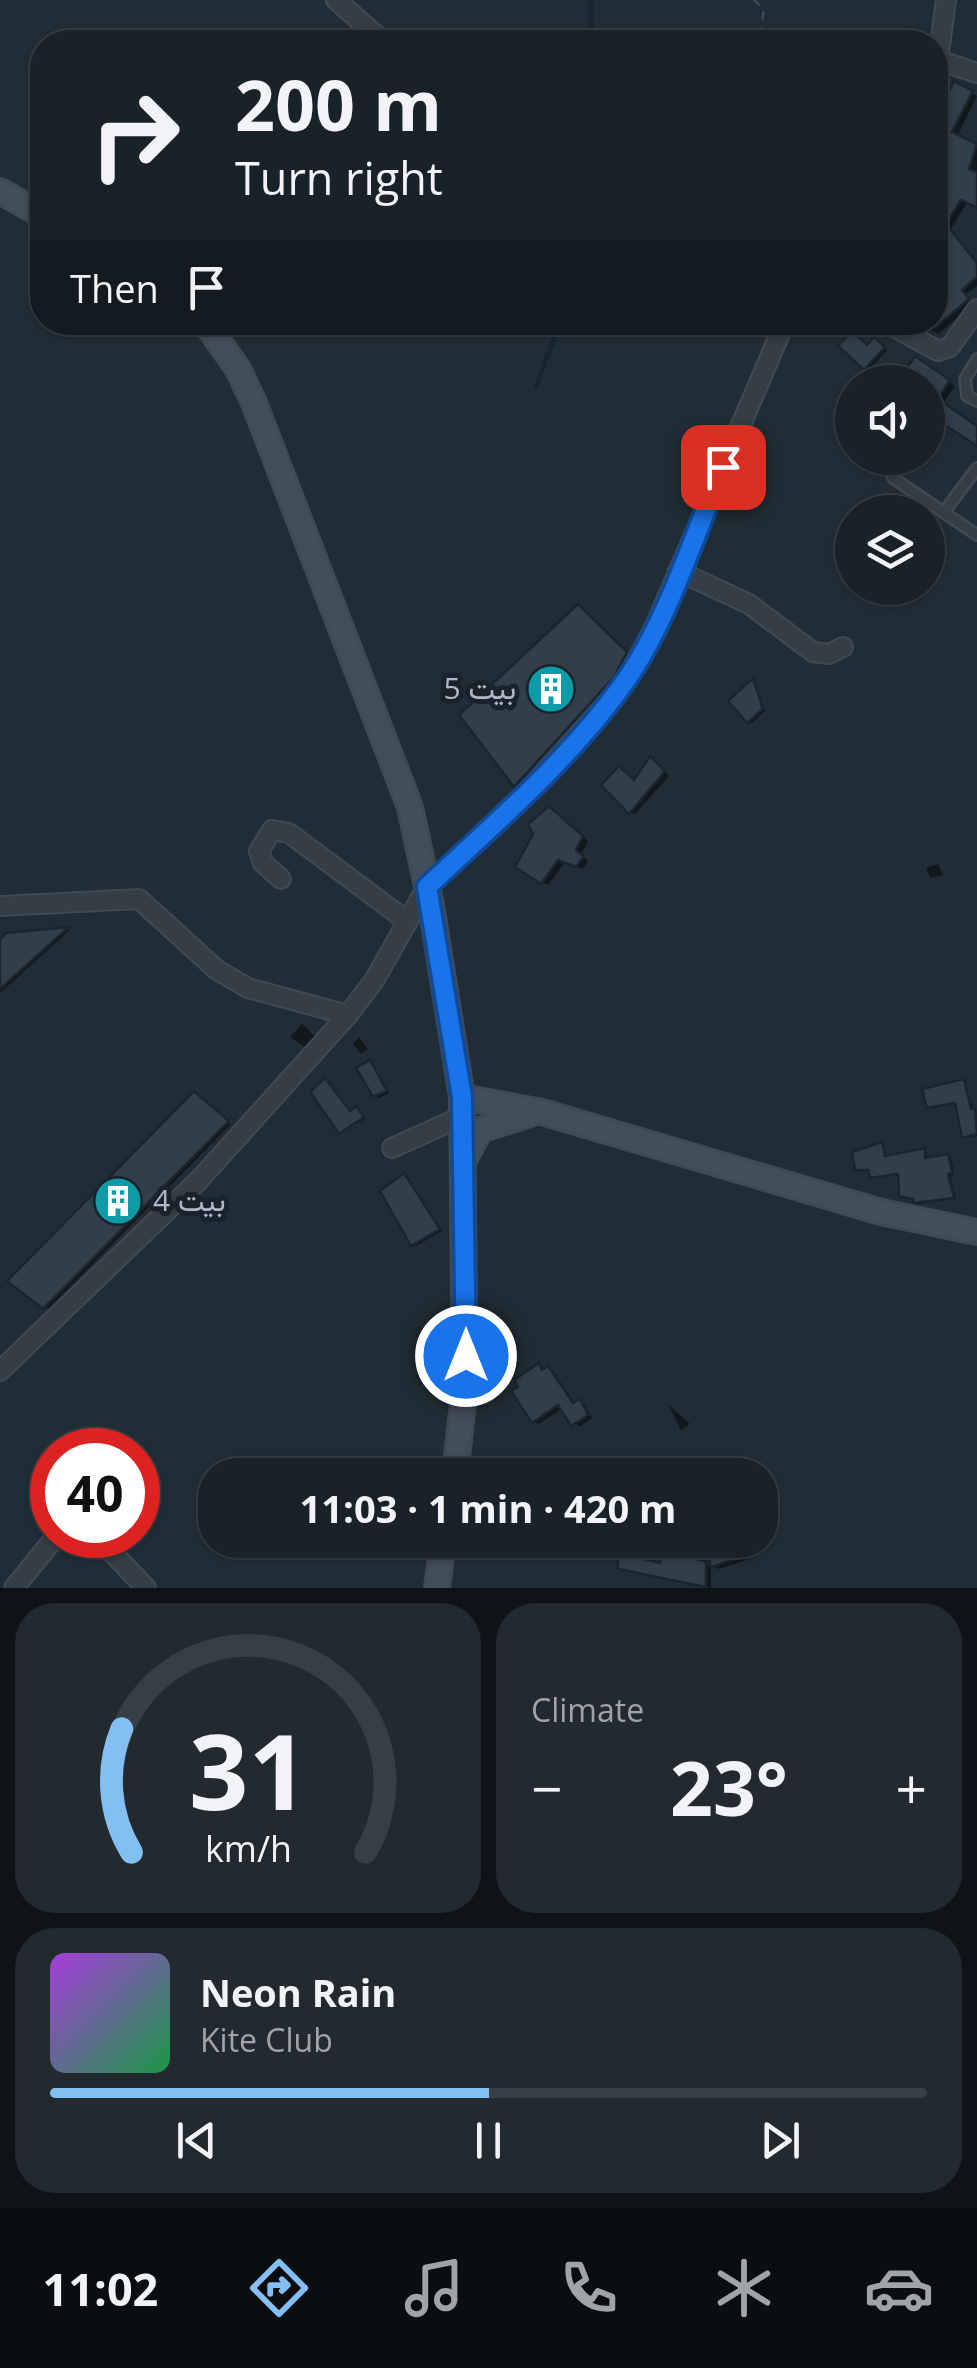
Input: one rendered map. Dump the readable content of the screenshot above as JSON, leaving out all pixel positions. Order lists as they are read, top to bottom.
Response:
{
  "places": {
    "building": ["بيت 5", "بيت 4"]
  },
  "page": {
    "turn": ["200 m", "Turn right"],
    "then": "Then",
    "limit": "40",
    "trip": "11:03 · 1 min · 420 m",
    "tile": "Climate",
    "heat": ["−", "23°", "+"],
    "song": ["Neon Rain", "Kite Club"],
    "tabs": "11:02",
    "gauge": ["31", "km/h"]
  }
}
